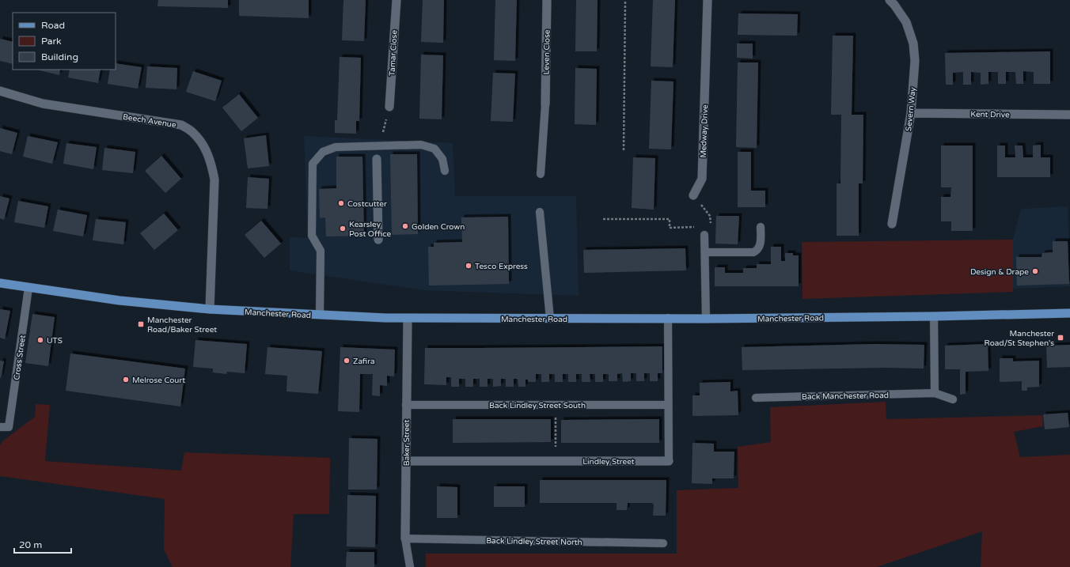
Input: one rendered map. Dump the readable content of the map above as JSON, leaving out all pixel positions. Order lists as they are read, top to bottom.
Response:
{
  "streets": {
    "main road": ["Manchester Road"],
    "street": [
      "Leven Close",
      "Tamar Close",
      "Severn Way",
      "Kent Drive",
      "Beech Avenue",
      "Medway Drive",
      "Baker Street",
      "Lindley Street"
    ],
    "lane": [
      "Cross Street",
      "Back Manchester Road",
      "Back Lindley Street South",
      "Back Lindley Street North"
    ]
  },
  "crossings": [
    ["Severn Way", "Kent Drive"],
    ["Beech Avenue", "Manchester Road"],
    ["Manchester Road", "Cross Street"],
    ["Manchester Road", "Baker Street"],
    ["Manchester Road", "Lindley Street"],
    ["Back Lindley Street South", "Baker Street"],
    ["Back Lindley Street South", "Lindley Street"],
    ["Baker Street", "Lindley Street"],
    ["Baker Street", "Back Lindley Street North"]
  ],
  "places": {
    "other": [
      "Costcutter",
      "Golden Crown",
      "Kearsley Post Office",
      "Tesco Express",
      "Design & Drape",
      "UTS",
      "Zafira",
      "Melrose Court"
    ],
    "transit": ["Manchester Road/Baker Street", "Manchester Road/St Stephen's"]
  },
  "legend": ["Road", "Park", "Building"],
  "scale_bar": "20 m"
}
